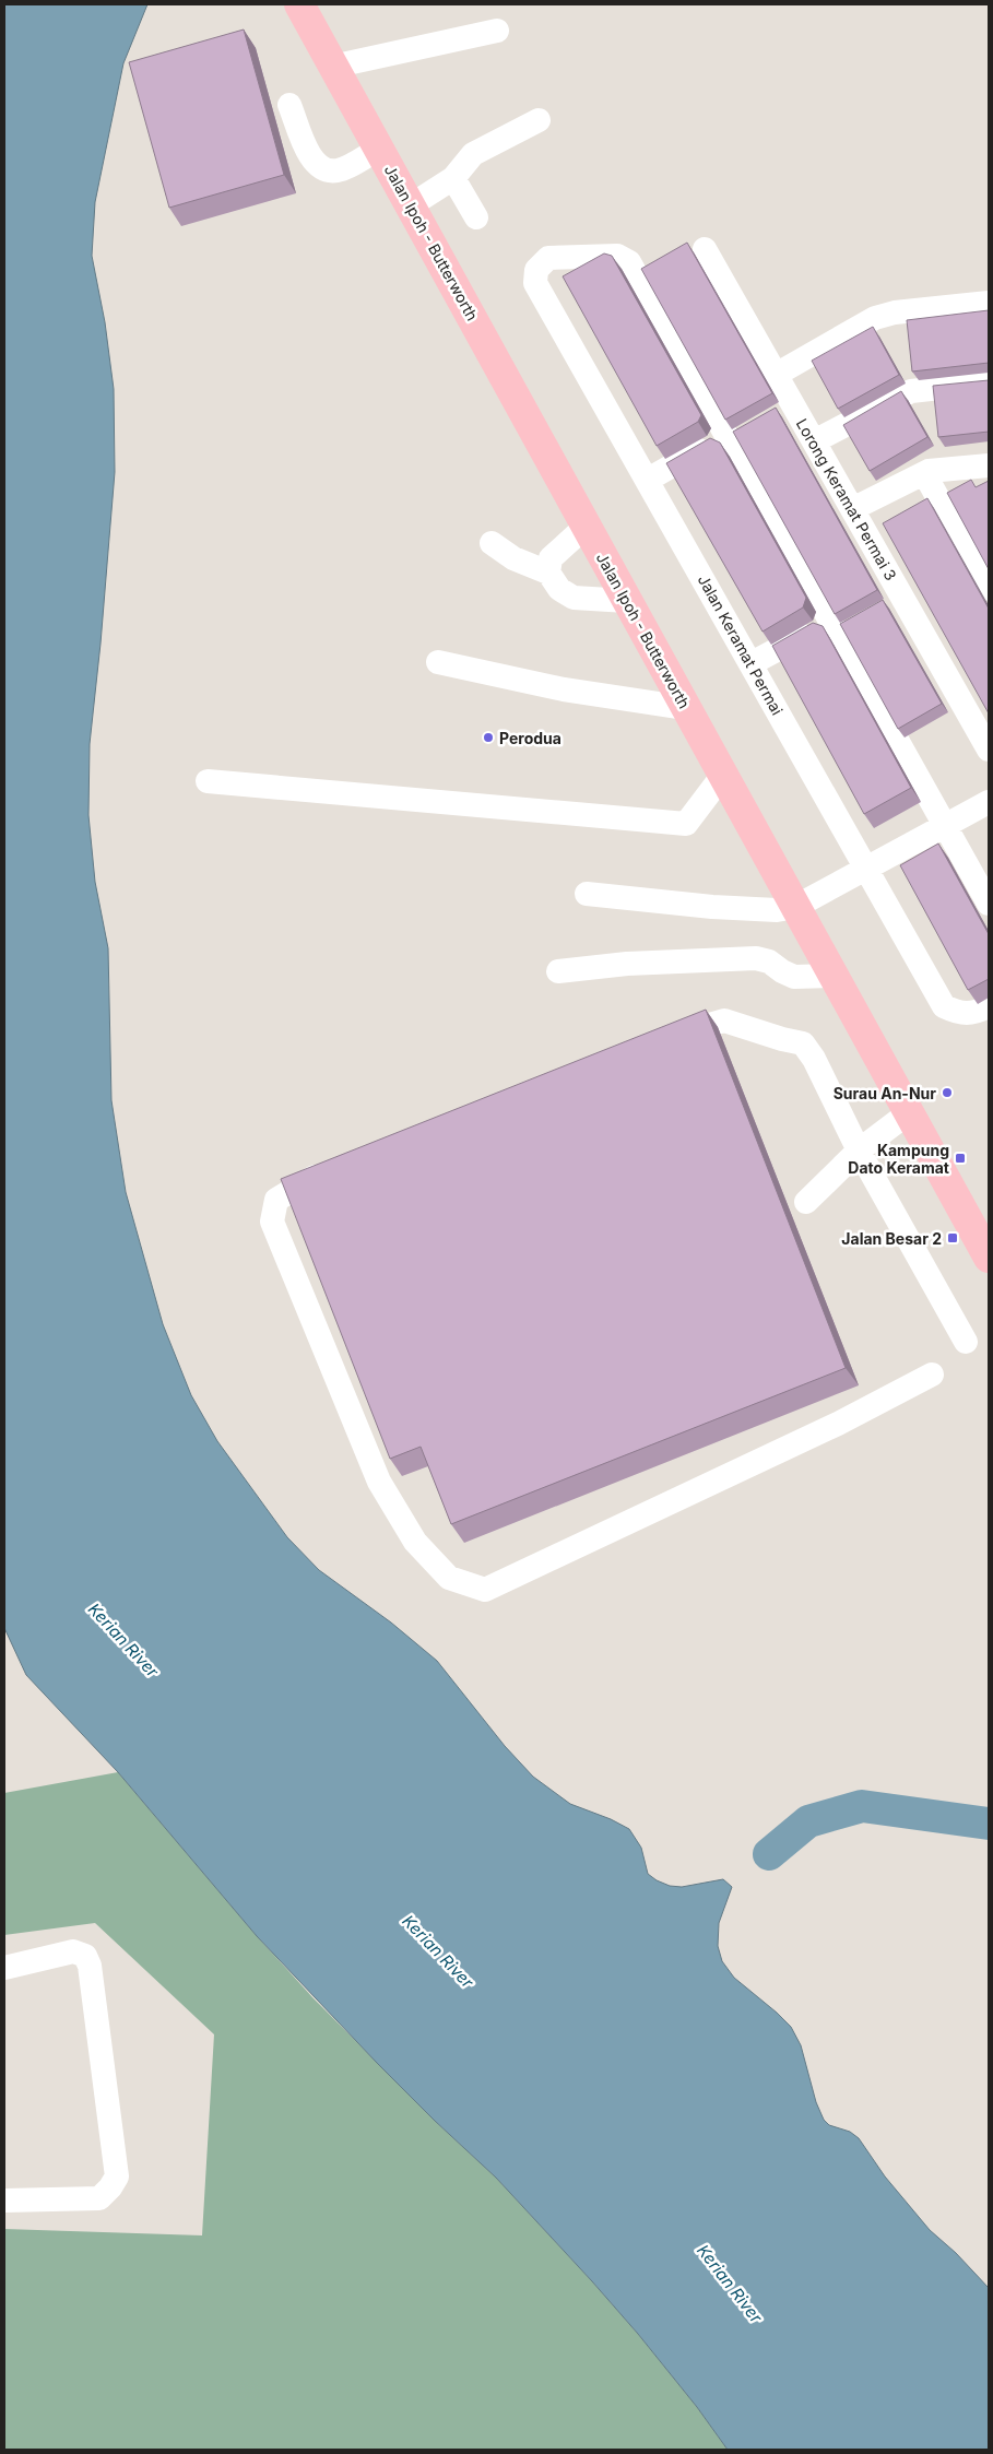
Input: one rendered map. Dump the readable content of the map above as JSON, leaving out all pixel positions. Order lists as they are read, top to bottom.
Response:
{
  "streets": {
    "highway": ["Jalan Ipoh - Butterworth"],
    "street": ["Lorong Keramat Permai 3", "Jalan Keramat Permai"]
  },
  "water": ["Kerian River"],
  "places": {
    "other": ["Perodua", "Surau An-Nur"],
    "transit": ["Kampung Dato Keramat", "Jalan Besar 2"]
  }
}
